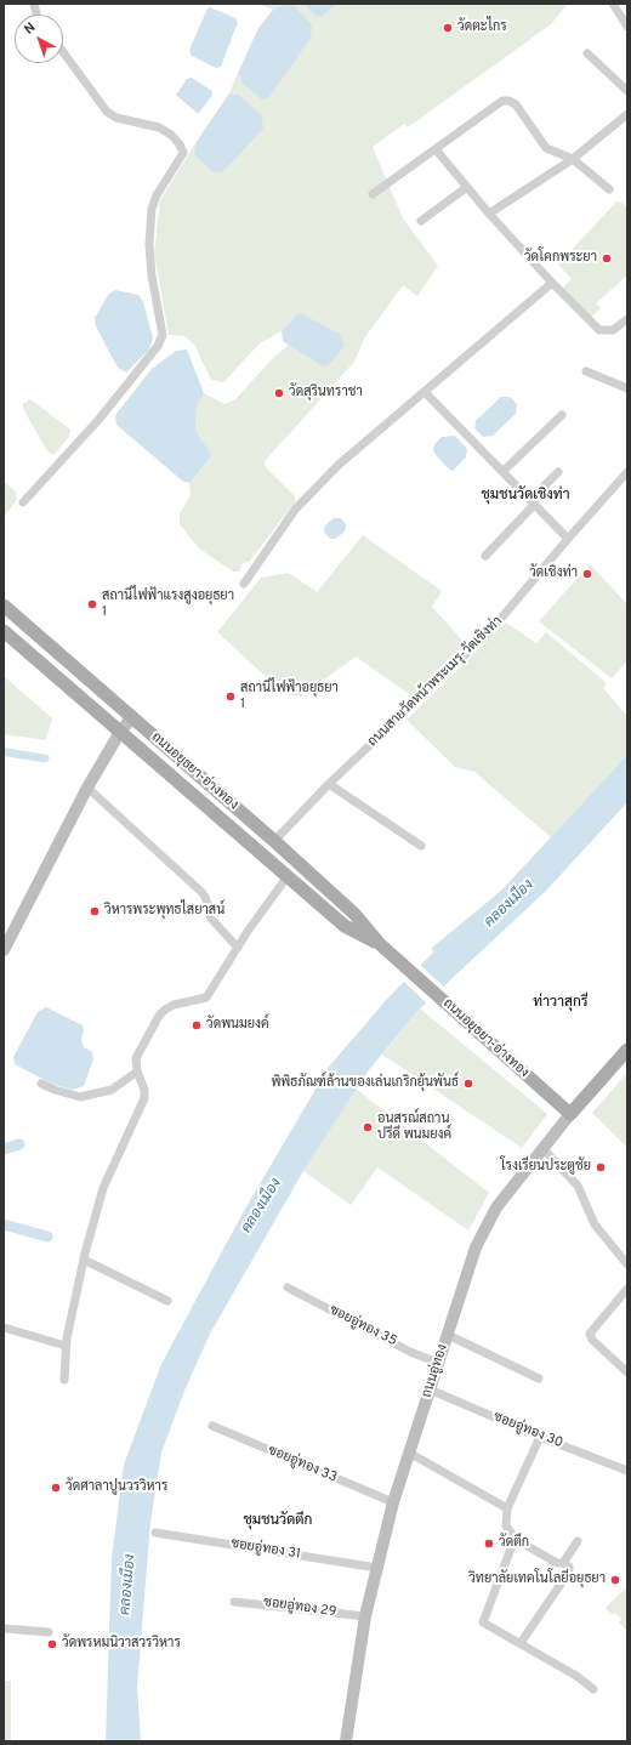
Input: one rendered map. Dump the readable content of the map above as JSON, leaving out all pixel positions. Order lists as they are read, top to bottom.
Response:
{
  "streets": {
    "main road": ["ถนนอยุธยา-อ่างทอง", "ถนนอู่ทอง"],
    "street": [
      "ถนนสายวัดหน้าพระเมรุ-วัดเชิงท่า",
      "ซอยอู่ทอง 35",
      "ซอยอู่ทอง 30",
      "ซอยอู่ทอง 33",
      "ซอยอู่ทอง 31",
      "ซอยอู่ทอง 29"
    ]
  },
  "crossings": [
    ["ถนนสายวัดหน้าพระเมรุ-วัดเชิงท่า", "ถนนอยุธยา-อ่างทอง"],
    ["ถนนอยุธยา-อ่างทอง", "ถนนอู่ทอง"],
    ["ซอยอู่ทอง 35", "ถนนอู่ทอง"],
    ["ถนนอู่ทอง", "ซอยอู่ทอง 30"],
    ["ถนนอู่ทอง", "ซอยอู่ทอง 33"],
    ["ถนนอู่ทอง", "ซอยอู่ทอง 31"],
    ["ถนนอู่ทอง", "ซอยอู่ทอง 29"]
  ],
  "districts": ["ชุมชนวัดเชิงท่า", "ท่าวาสุกรี", "ชุมชนวัดตึก"],
  "water": ["คลองเมือง"],
  "places": [
    "วัดตะไกร",
    "วัดโคกพระยา",
    "วัดสุรินทราชา",
    "วัดเชิงท่า",
    "สถานีไฟฟ้าแรงสูงอยุธยา 1",
    "สถานีไฟฟ้าอยุธยา 1",
    "วิหารพระพุทธไสยาสน์",
    "วัดพนมยงค์",
    "พิพิธภัณฑ์ล้านของเล่นเกริกยุ้นพันธ์",
    "อนุสรณ์สถาน ปรีดี พนมยงค์",
    "โรงเรียนประตูชัย",
    "วัดศาลาปูนวรวิหาร",
    "วัดตึก",
    "วิทยาลัยเทคโนโลยีอยุธยา",
    "วัดพรหมนิวาสวรวิหาร"
  ],
  "north": "top left"
}
